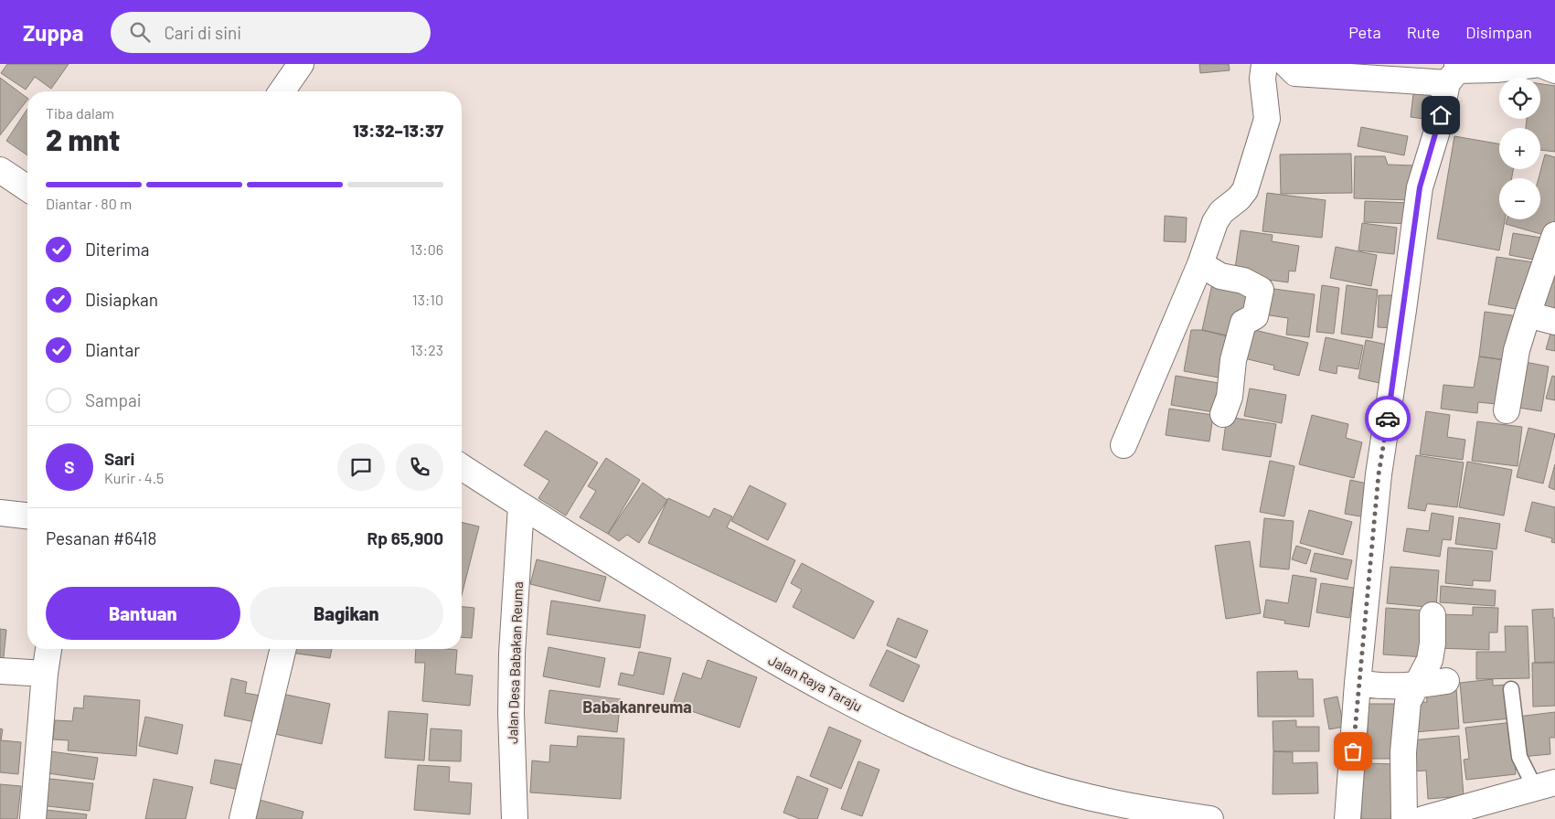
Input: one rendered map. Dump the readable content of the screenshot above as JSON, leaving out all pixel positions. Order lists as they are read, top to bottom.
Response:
{
  "streets": {
    "street": ["Jalan Desa Babakan Reuma", "Jalan Raya Taraju"]
  },
  "crossings": [
    ["Jalan Desa Babakan Reuma", "Jalan Raya Taraju"]
  ],
  "districts": ["Babakanreuma"],
  "page": {
    "header": "Zuppa",
    "search": "Cari di sini",
    "nav": ["Peta", "Rute", "Disimpan"],
    "map_buttons": ["+", "−"],
    "heading": ["2 mnt", "Tiba dalam", "13:32–13:37"],
    "panel": [
      "Sari",
      "Kurir · 4.5",
      "Pesanan #6418",
      "Rp 65,900"
    ],
    "bar": "Diantar · 80 m",
    "list": [
      ["Diterima", "13:06"],
      ["Disiapkan", "13:10"],
      ["Diantar", "13:23"],
      "Sampai"
    ],
    "round": "S",
    "buttons": ["Bantuan", "Bagikan"]
  }
}
